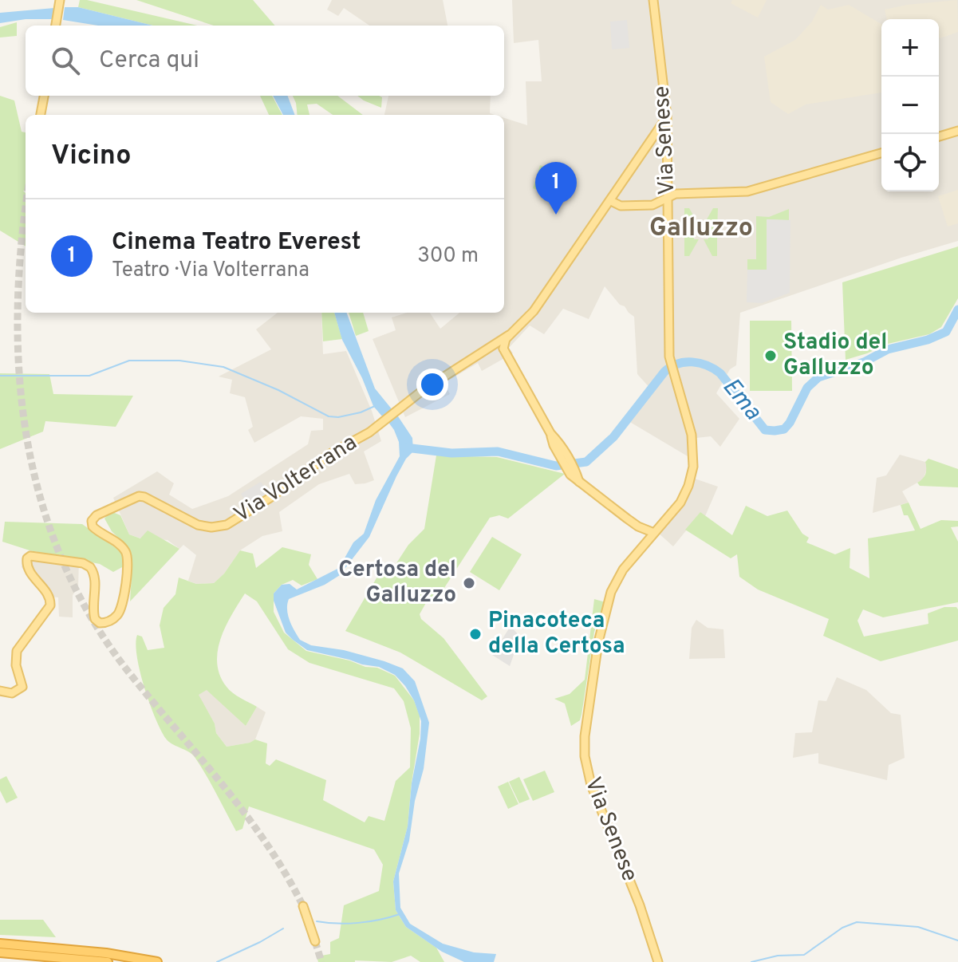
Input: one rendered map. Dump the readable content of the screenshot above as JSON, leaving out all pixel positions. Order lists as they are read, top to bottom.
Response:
{
  "streets": {
    "main road": ["Via Senese", "Via Volterrana"]
  },
  "districts": ["Galluzzo"],
  "water": ["Ema"],
  "places": ["Stadio del Galluzzo", "Certosa del Galluzzo", "Pinacoteca della Certosa"],
  "page": {
    "map_buttons": ["+", "−"],
    "search": "Cerca qui",
    "heading": "Vicino",
    "pins": "1",
    "list": [
      {
        "mark": "1",
        "name": "Cinema Teatro Everest",
        "note": "Teatro · Via Volterrana",
        "value": "300 m"
      }
    ]
  }
}
